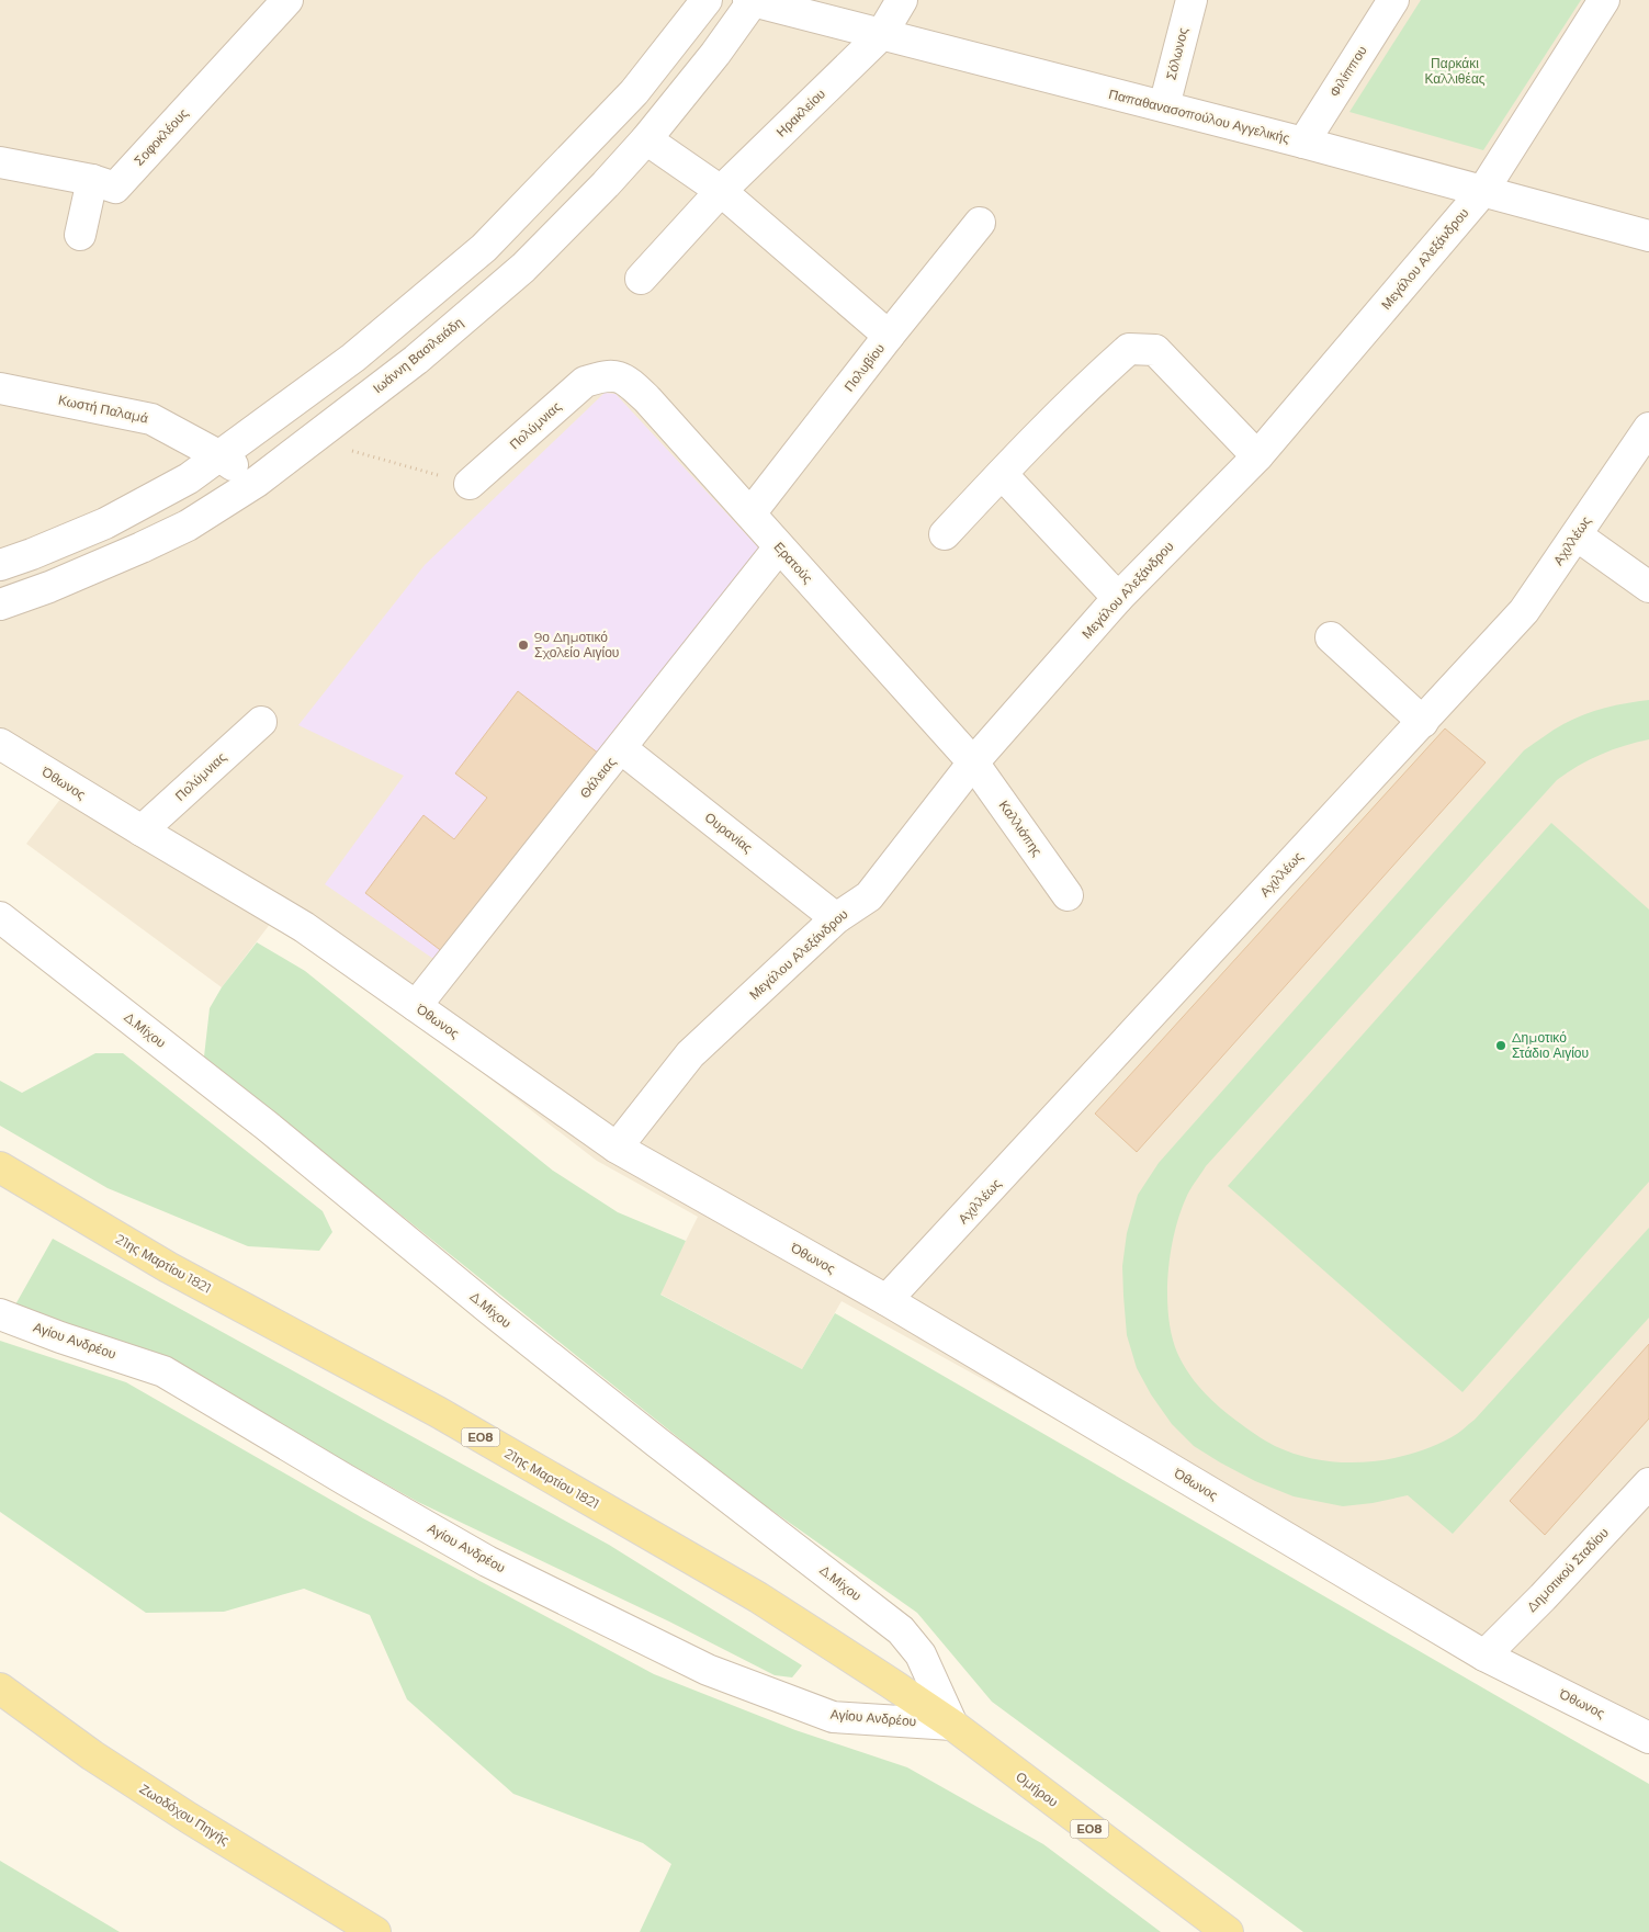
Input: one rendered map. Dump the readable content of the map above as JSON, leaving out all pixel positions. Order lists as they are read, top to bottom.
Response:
{
  "streets": {
    "main road": [
      "21ης Μαρτίου 1821",
      "ΕΟ8",
      "Ομήρου",
      "Ζωοδόχου Πηγής"
    ],
    "street": [
      "Σόλωνος",
      "Φιλίππου",
      "Ηρακλείου",
      "Παπαθανασοπούλου Αγγελικής",
      "Σοφοκλέους",
      "Μεγάλου Αλεξάνδρου",
      "Ιωάννη Βασιλειάδη",
      "Πολυβίου",
      "Κωστή Παλαμά",
      "Πολύμνιας",
      "Αχιλλέως",
      "Ερατούς",
      "Θάλειας",
      "Όθωνος",
      "Καλλιόπης",
      "Ουρανίας",
      "Δ.Μίχου",
      "Αγίου Ανδρέου",
      "Δημοτικού Σταδίου"
    ]
  },
  "crossings": [
    ["Σόλωνος", "Παπαθανασοπούλου Αγγελικής"],
    ["Φιλίππου", "Παπαθανασοπούλου Αγγελικής"],
    ["Ηρακλείου", "Παπαθανασοπούλου Αγγελικής"],
    ["Παπαθανασοπούλου Αγγελικής", "Μεγάλου Αλεξάνδρου"],
    ["Παπαθανασοπούλου Αγγελικής", "Ιωάννη Βασιλειάδη"],
    ["Μεγάλου Αλεξάνδρου", "Ερατούς"],
    ["Μεγάλου Αλεξάνδρου", "Όθωνος"],
    ["Μεγάλου Αλεξάνδρου", "Καλλιόπης"],
    ["Μεγάλου Αλεξάνδρου", "Ουρανίας"],
    ["Ιωάννη Βασιλειάδη", "Κωστή Παλαμά"],
    ["Πολυβίου", "Ερατούς"],
    ["Πολύμνιας", "Ερατούς"],
    ["Πολύμνιας", "Όθωνος"],
    ["Αχιλλέως", "Όθωνος"],
    ["Ερατούς", "Θάλειας"],
    ["Ερατούς", "Καλλιόπης"],
    ["Θάλειας", "Όθωνος"],
    ["Θάλειας", "Ουρανίας"],
    ["Όθωνος", "Δημοτικού Σταδίου"],
    ["Δ.Μίχου", "21ης Μαρτίου 1821"],
    ["Δ.Μίχου", "Αγίου Ανδρέου"],
    ["Δ.Μίχου", "Ομήρου"],
    ["21ης Μαρτίου 1821", "Αγίου Ανδρέου"],
    ["21ης Μαρτίου 1821", "Ομήρου"],
    ["Αγίου Ανδρέου", "Ομήρου"]
  ],
  "parks": ["Παρκάκι Καλλιθέας"],
  "places": ["9ο Δημοτικό Σχολείο Αιγίου", "Δημοτικό Στάδιο Αιγίου"]
}
